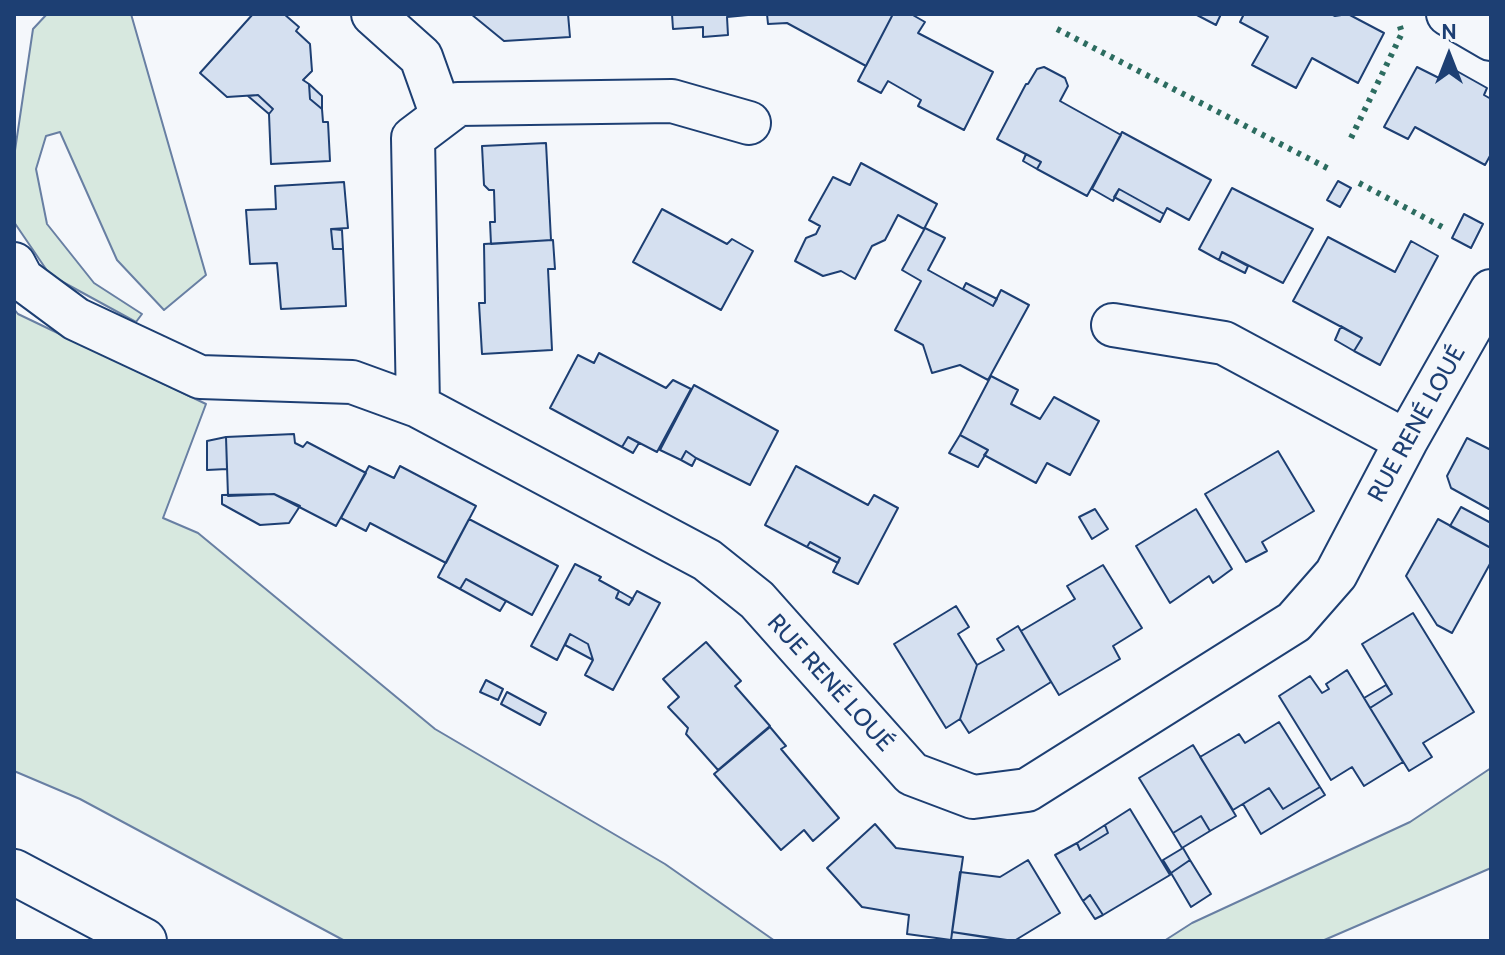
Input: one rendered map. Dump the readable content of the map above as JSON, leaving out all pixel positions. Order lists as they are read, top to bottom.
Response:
{
  "streets": {
    "street": ["RUE RENÉ LOUÉ"]
  },
  "north": "top"
}
